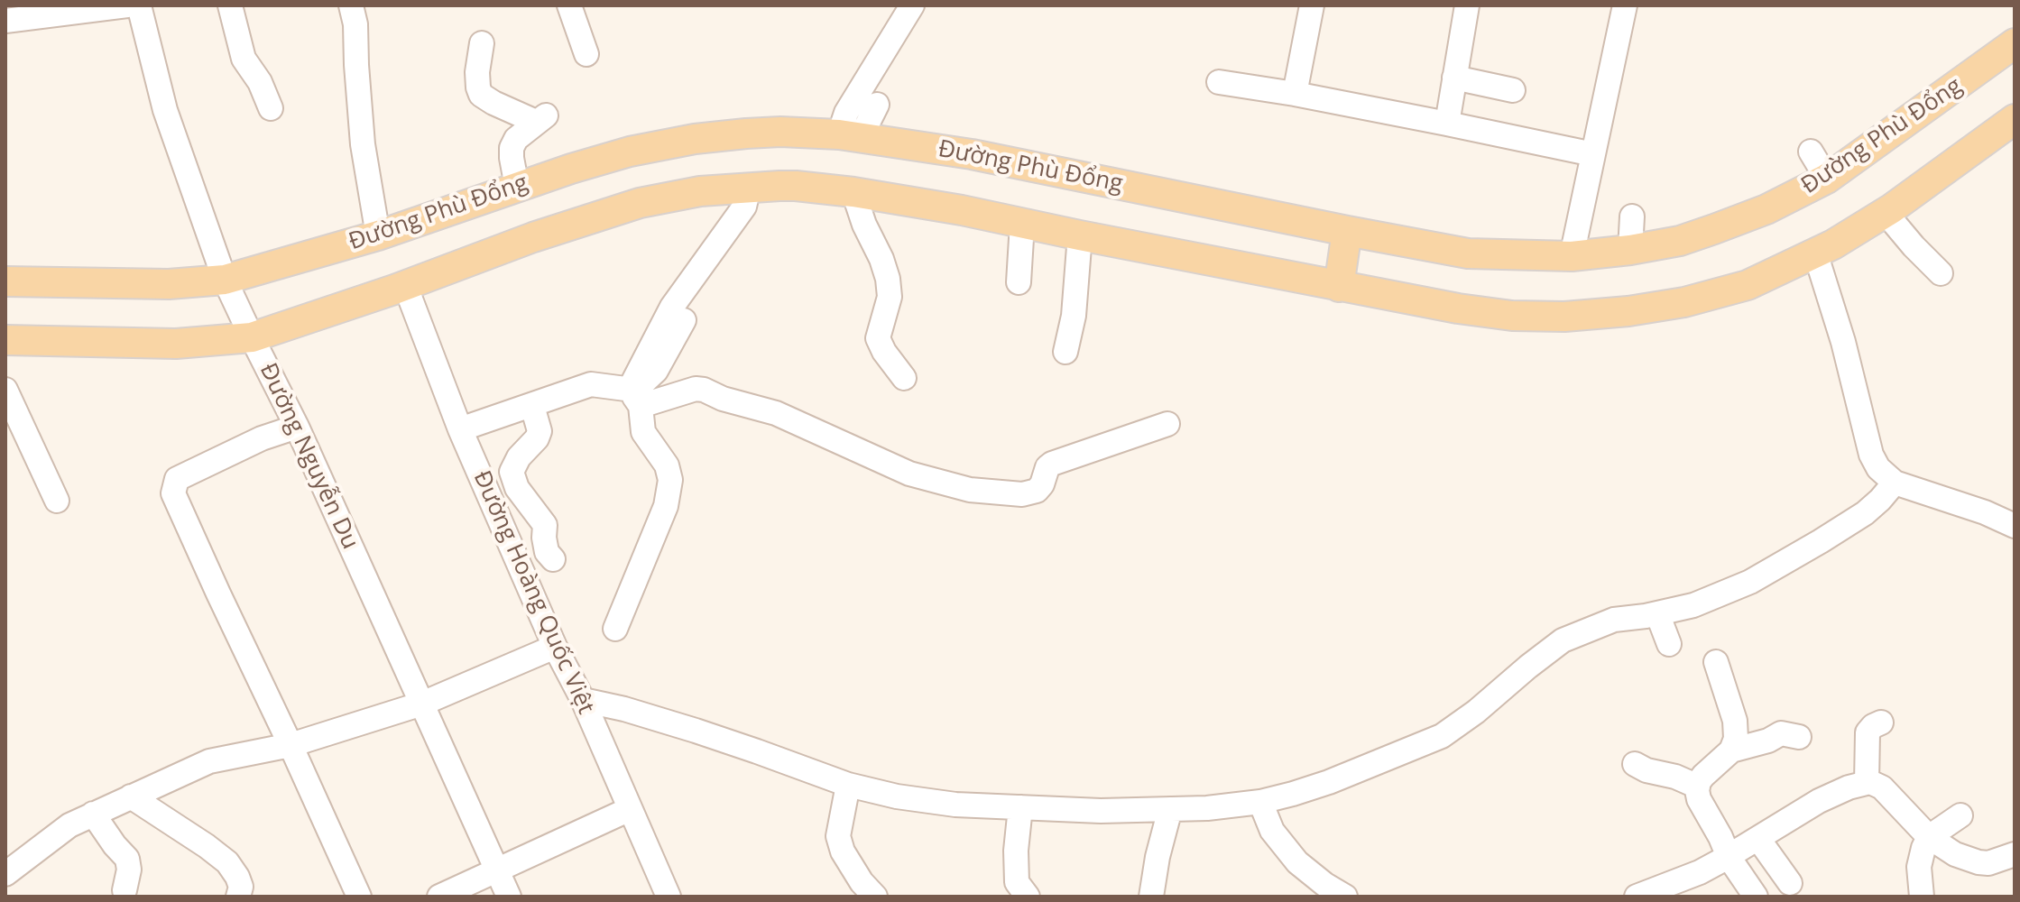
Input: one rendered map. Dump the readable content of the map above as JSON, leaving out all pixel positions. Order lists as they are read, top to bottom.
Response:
{
  "streets": {
    "main road": ["Đường Phù Đổng"],
    "street": ["Đường Nguyễn Du", "Đường Hoàng Quốc Việt"]
  },
  "crossings": [
    ["Đường Phù Đổng", "Đường Nguyễn Du"]
  ]
}
